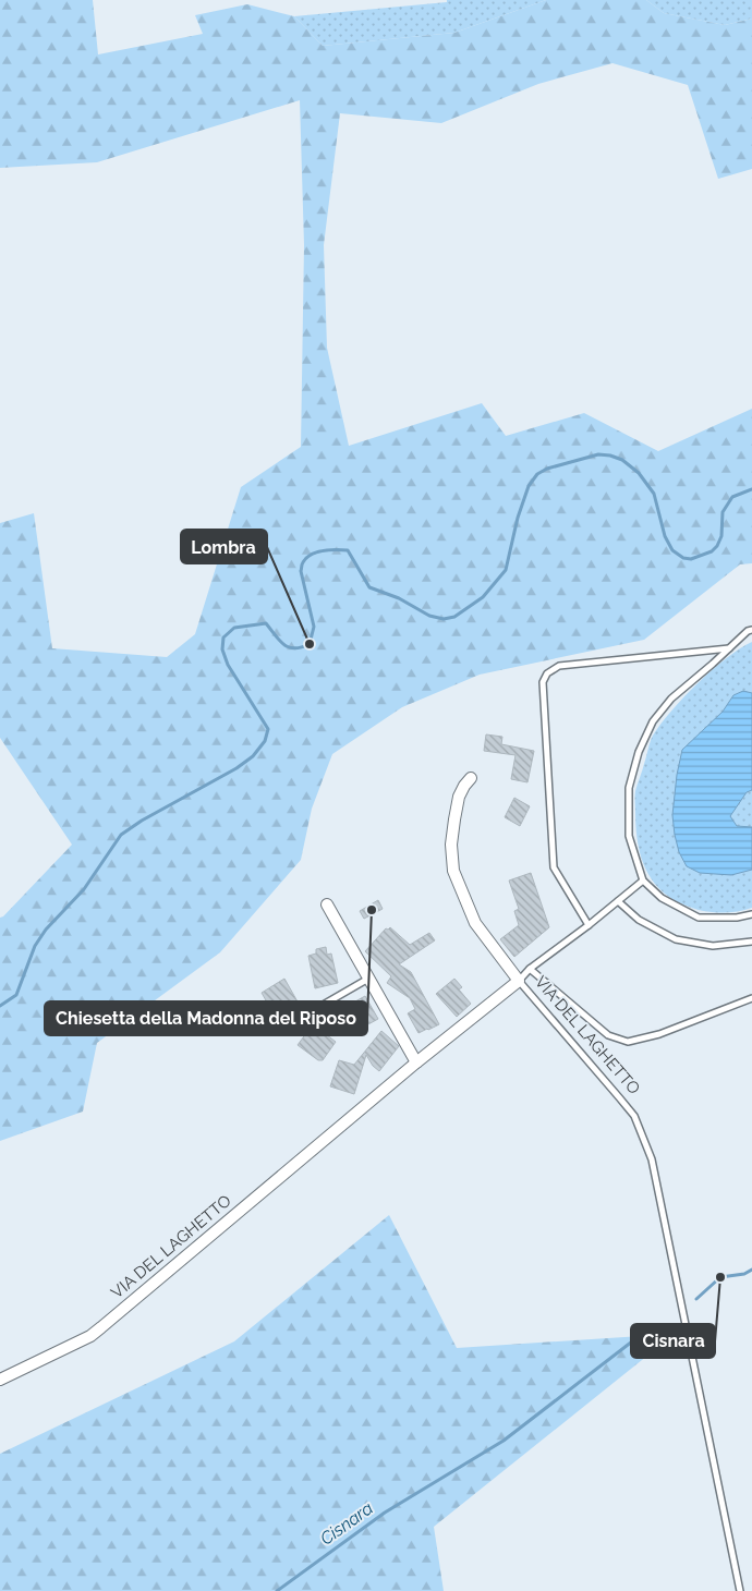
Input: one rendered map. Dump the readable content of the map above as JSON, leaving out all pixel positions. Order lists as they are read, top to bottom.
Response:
{
  "streets": {
    "street": ["VIA DEL LAGHETTO"]
  },
  "water": ["Cisnara"],
  "places": ["Lombra", "Chiesetta della Madonna del Riposo", "Cisnara"]
}
